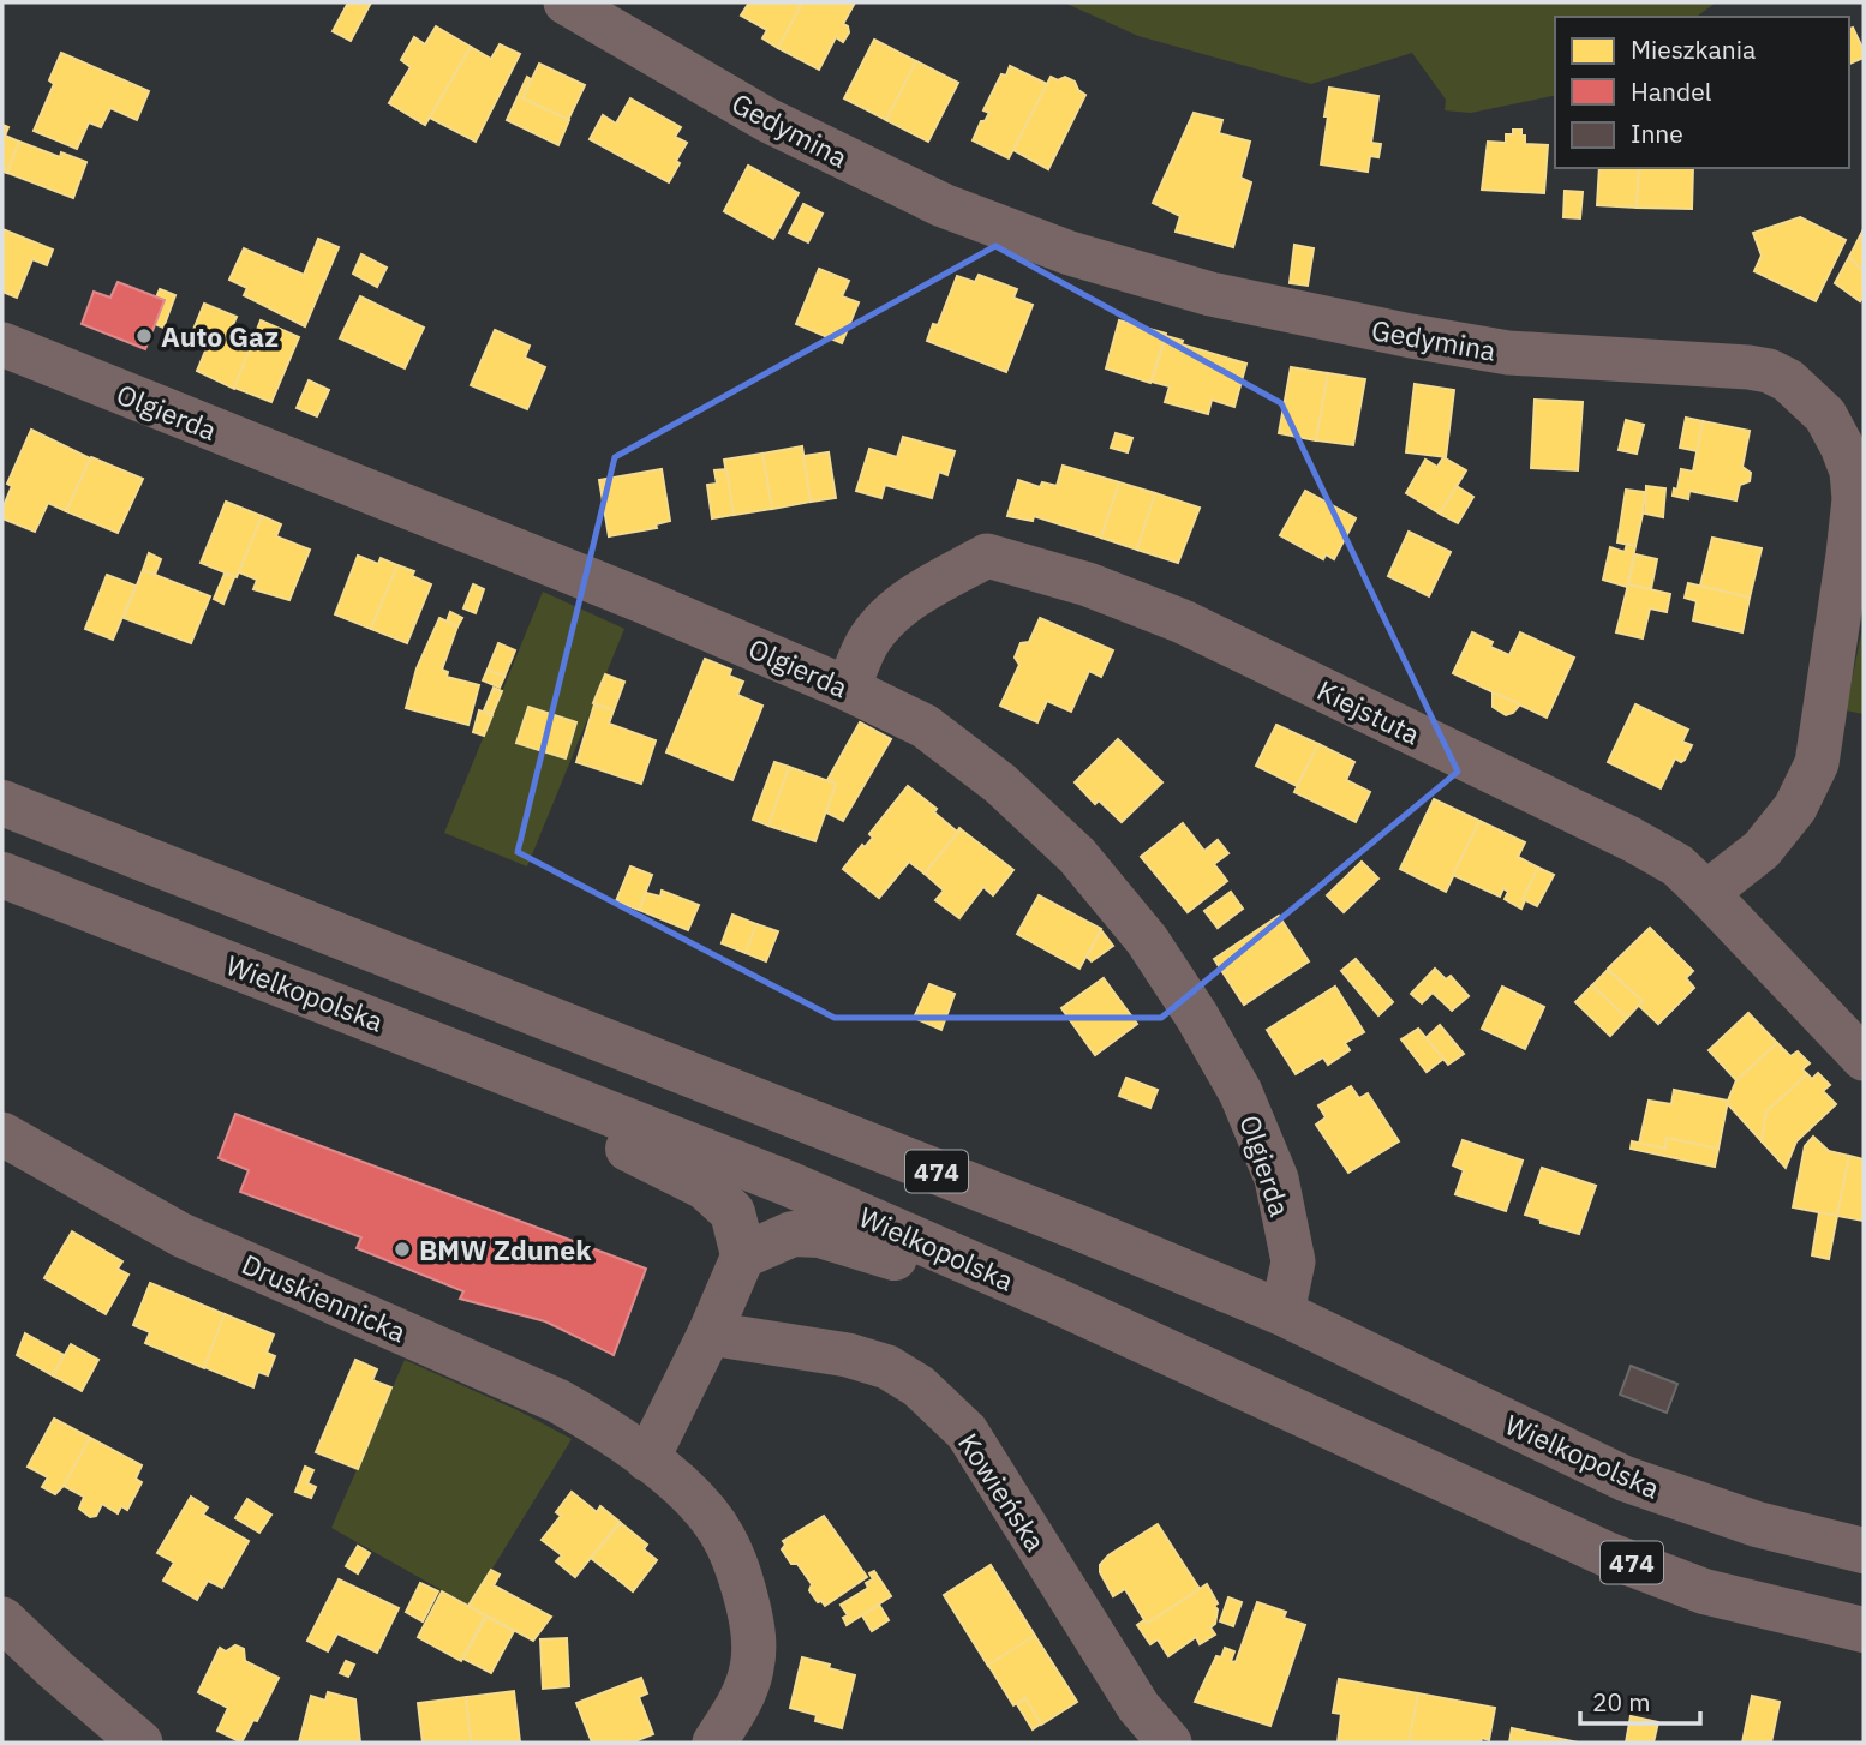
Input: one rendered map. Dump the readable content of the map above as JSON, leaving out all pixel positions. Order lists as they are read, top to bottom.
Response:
{
  "streets": {
    "main road": ["Wielkopolska", "474"],
    "street": [
      "Gedymina",
      "Olgierda",
      "Kiejstuta",
      "Druskiennicka",
      "Kowieńska"
    ]
  },
  "crossings": [
    ["Gedymina", "Kiejstuta"],
    ["Olgierda", "Kiejstuta"],
    ["Olgierda", "Wielkopolska"]
  ],
  "places": ["Auto Gaz", "BMW Zdunek"],
  "legend": ["Mieszkania", "Handel", "Inne"],
  "scale_bar": "20 m"
}
